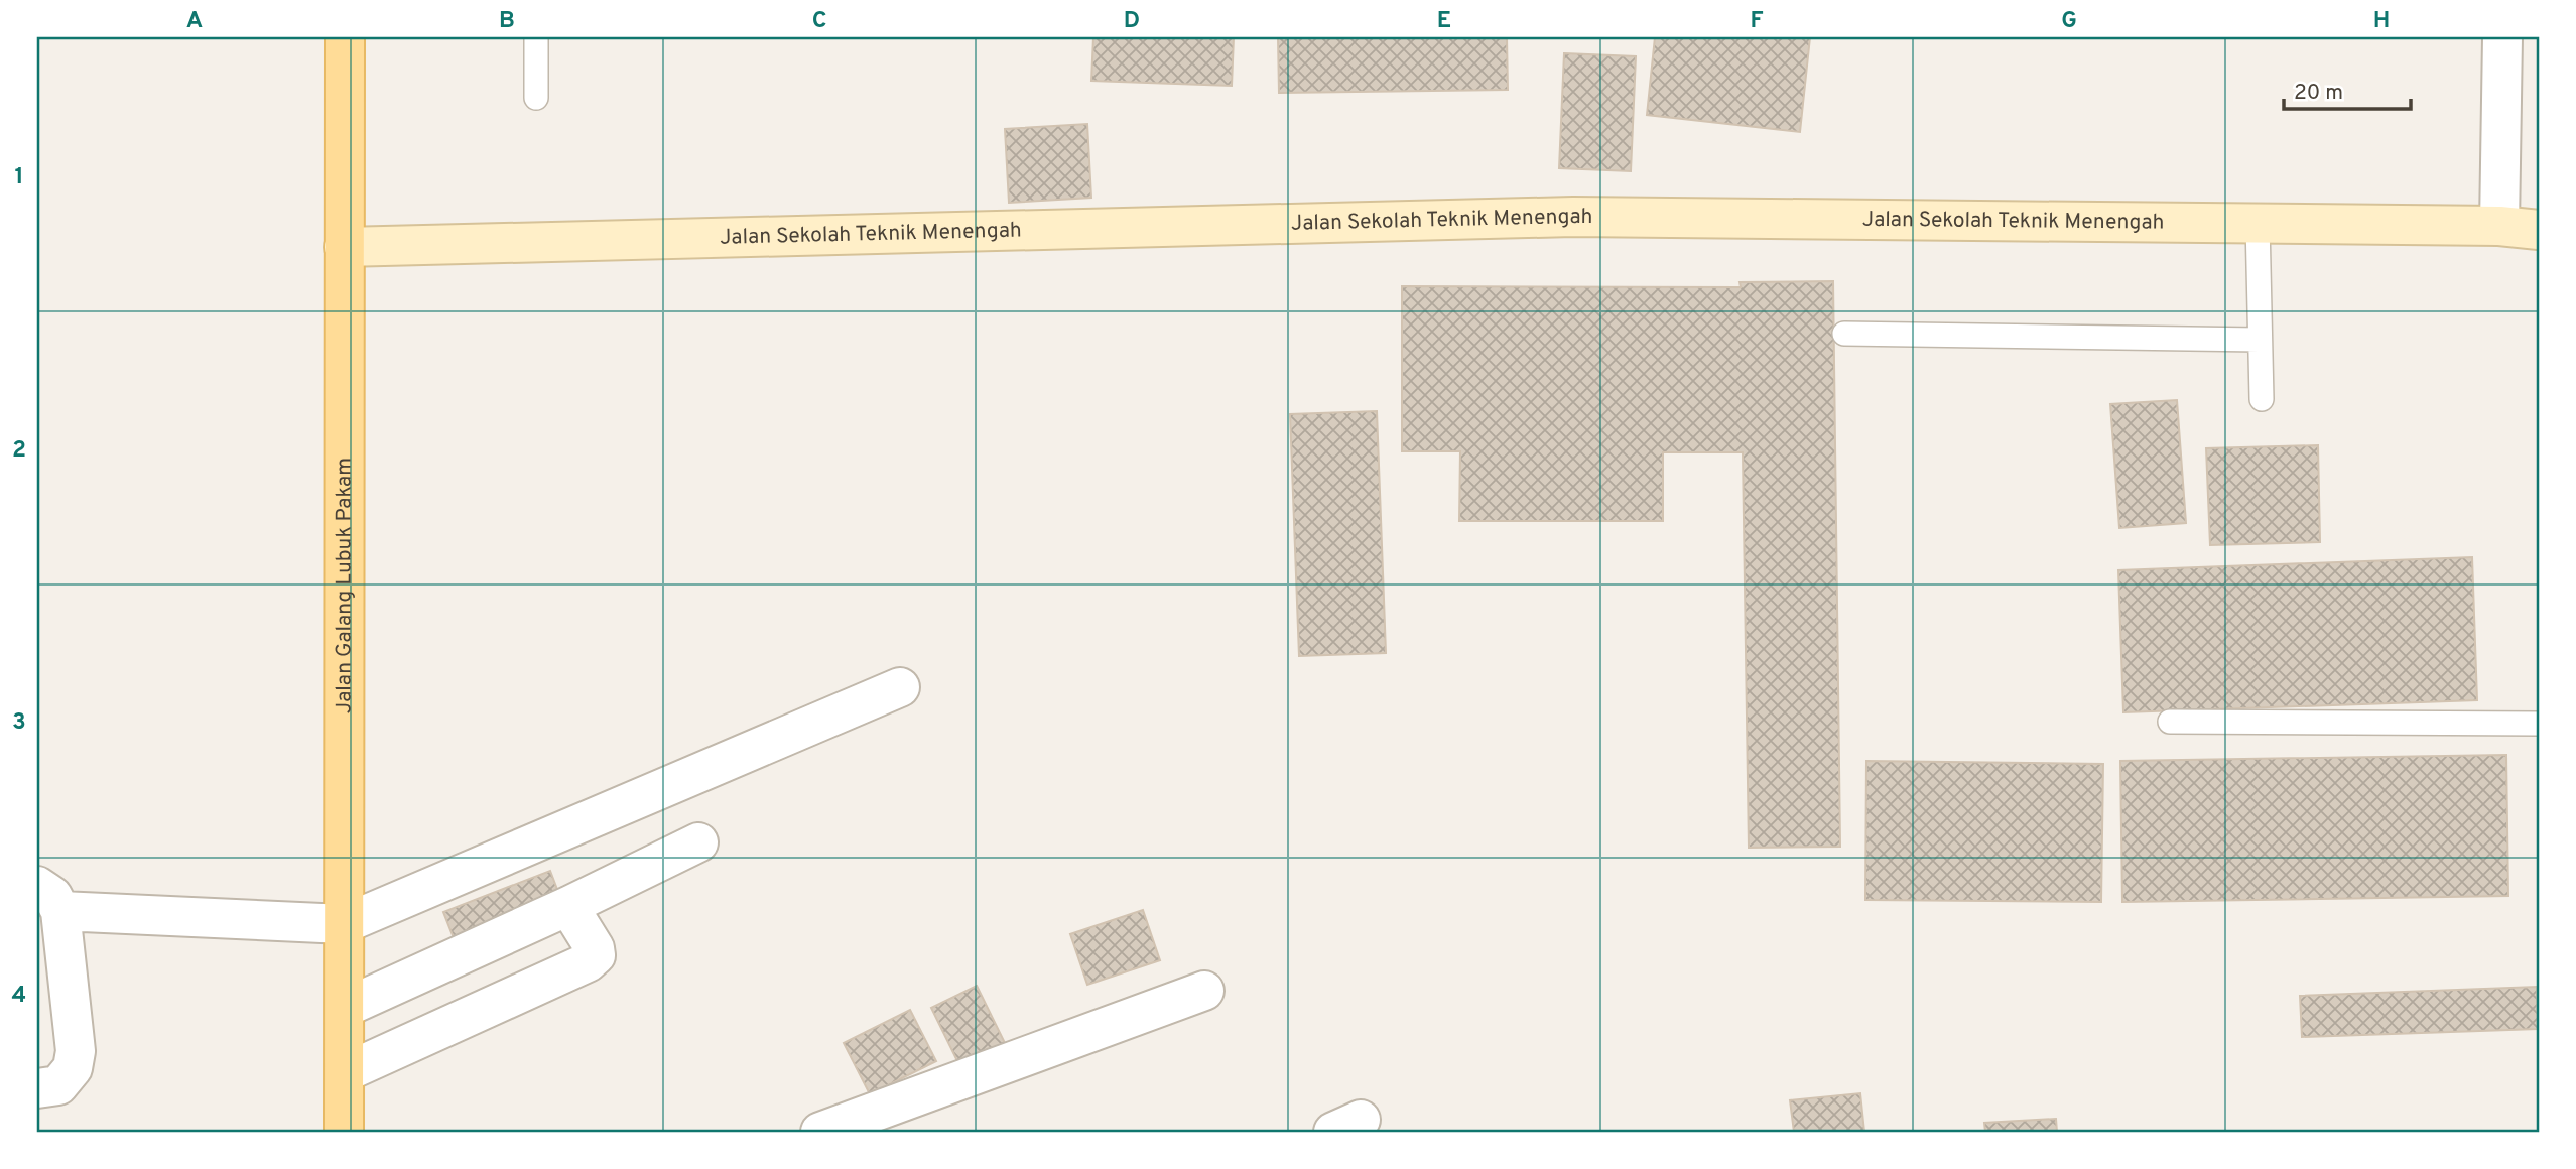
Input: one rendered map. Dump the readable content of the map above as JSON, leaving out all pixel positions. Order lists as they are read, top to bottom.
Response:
{
  "streets": {
    "main road": ["Jalan Galang Lubuk Pakam"],
    "street": ["Jalan Sekolah Teknik Menengah"]
  },
  "crossings": [
    ["Jalan Sekolah Teknik Menengah", "Jalan Galang Lubuk Pakam"]
  ],
  "scale_bar": "20 m",
  "grid": {
    "columns": [
      "A",
      "B",
      "C",
      "D",
      "E",
      "F",
      "G",
      "H"
    ],
    "rows": [
      "1",
      "2",
      "3",
      "4"
    ]
  }
}
